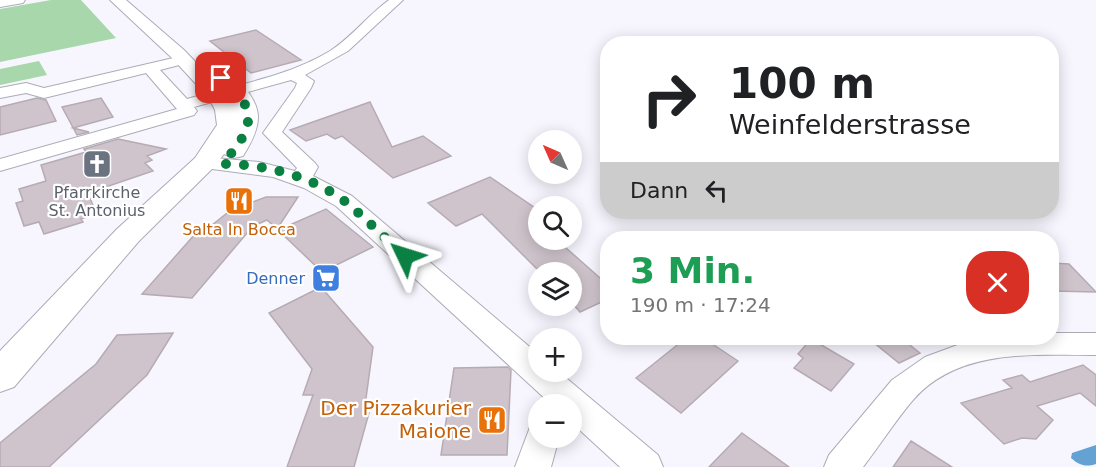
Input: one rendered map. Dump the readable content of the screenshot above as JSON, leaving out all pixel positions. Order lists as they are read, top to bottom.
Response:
{
  "places": {
    "church": ["Pfarrkirche St. Antonius"],
    "restaurant": ["Salta In Bocca", "Der Pizzakurier Maione"],
    "supermarket": ["Denner"]
  },
  "north": "top left",
  "page": {
    "turn": ["100 m", "Weinfelderstrasse"],
    "map_buttons": ["+", "−"],
    "then": "Dann",
    "heading": ["3 Min.", "190 m · 17:24"]
  }
}
